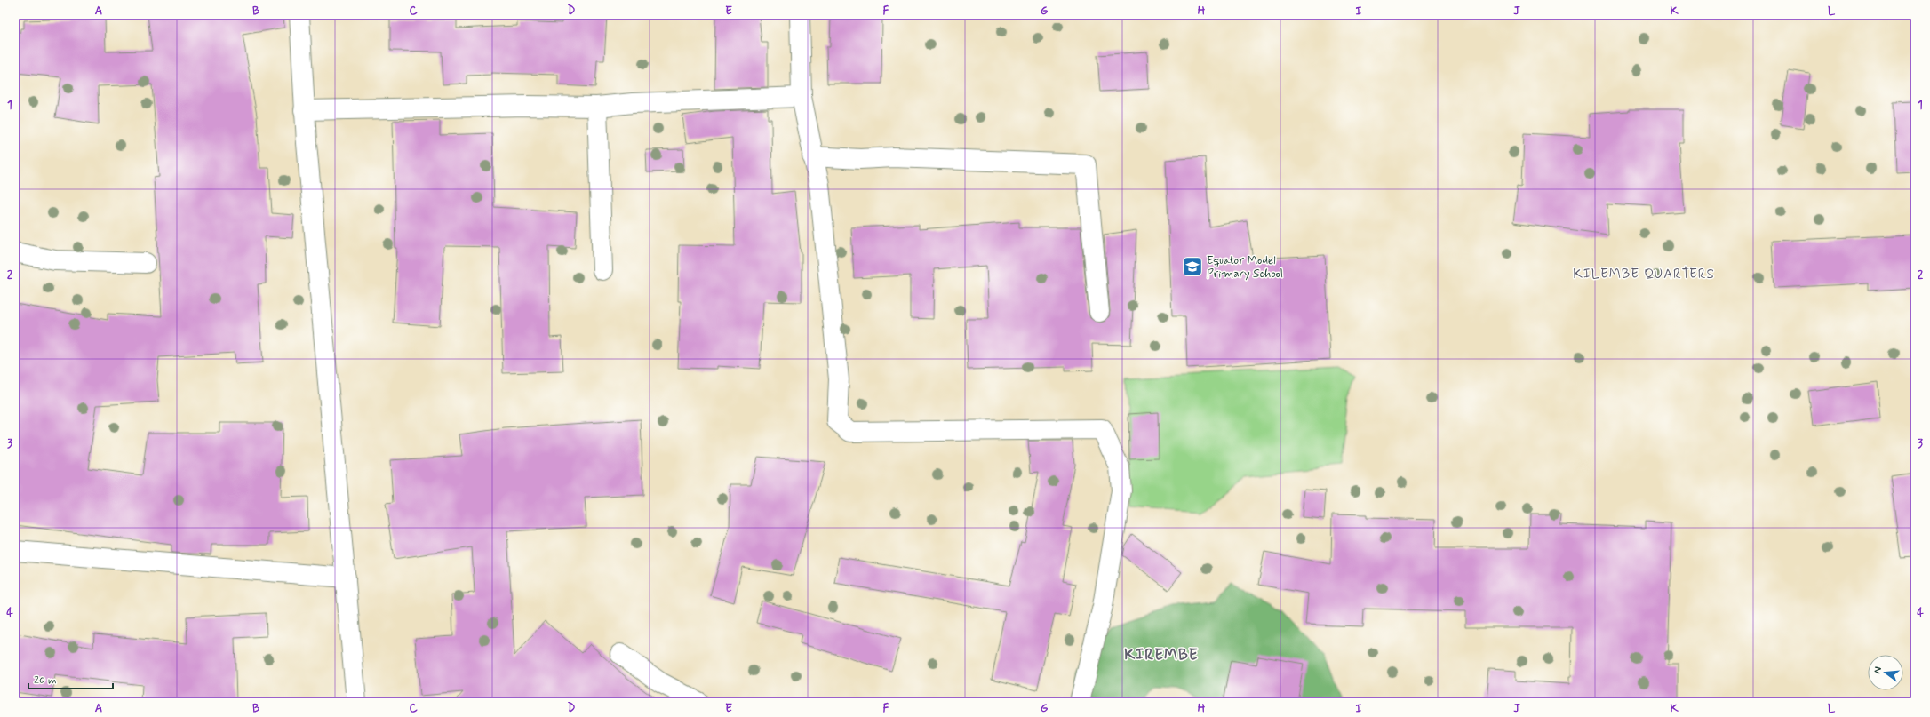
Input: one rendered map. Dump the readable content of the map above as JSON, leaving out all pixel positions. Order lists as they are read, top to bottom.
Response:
{
  "districts": ["KILEMBE QUARTERS", "KIREMBE"],
  "places": {
    "school or university": ["Equator Model Primary School"]
  },
  "scale_bar": "20 m",
  "north": "left",
  "grid": {
    "columns": [
      "A",
      "B",
      "C",
      "D",
      "E",
      "F",
      "G",
      "H",
      "I",
      "J",
      "K",
      "L"
    ],
    "rows": [
      "1",
      "2",
      "3",
      "4"
    ]
  }
}
